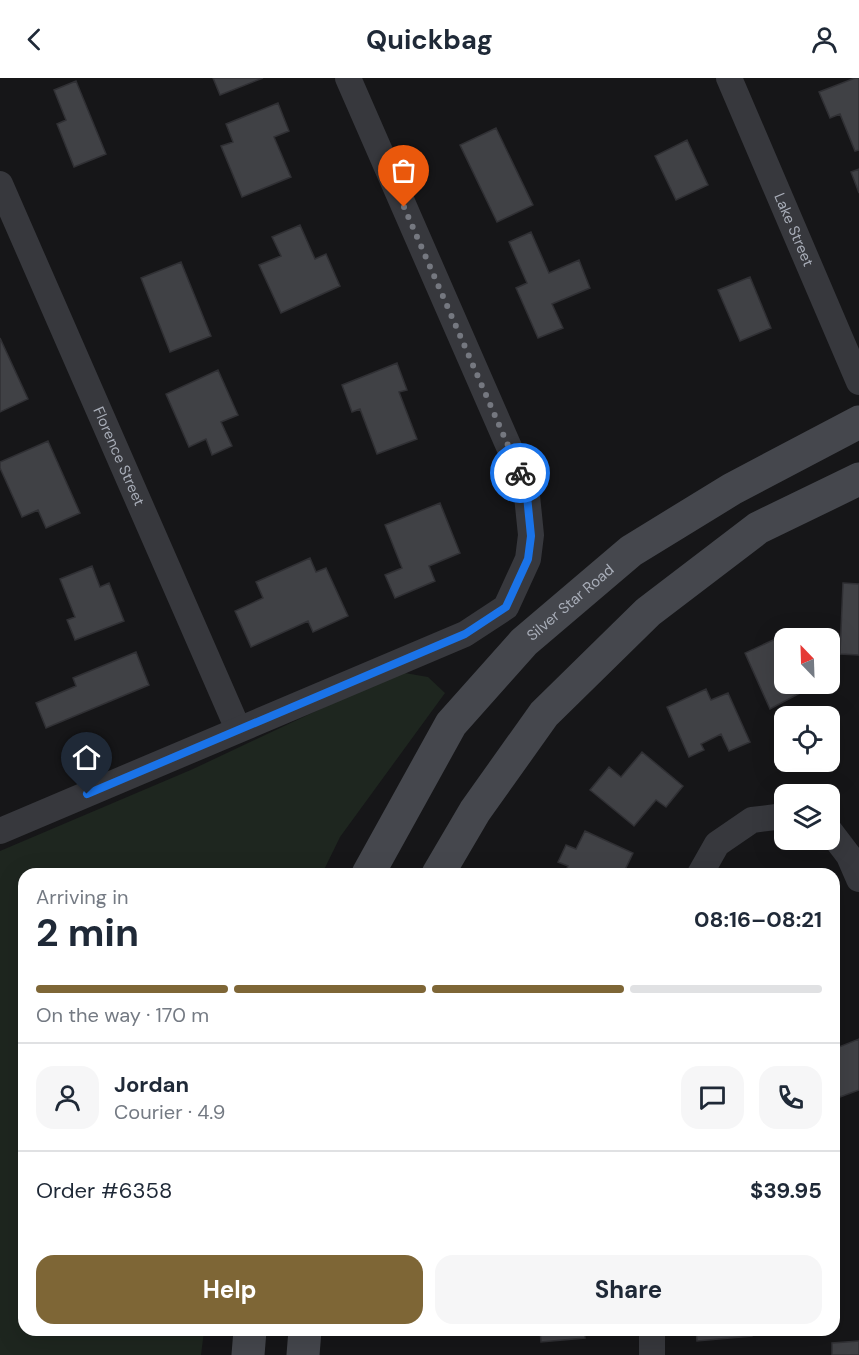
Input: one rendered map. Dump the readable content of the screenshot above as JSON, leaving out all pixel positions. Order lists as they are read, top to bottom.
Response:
{
  "streets": {
    "main road": ["Silver Star Road"],
    "street": ["Lake Street", "Florence Street"]
  },
  "north": "top left",
  "page": {
    "header": "Quickbag",
    "heading": ["2 min", "Arriving in", "08:16–08:21"],
    "panel": [
      "Jordan",
      "Courier · 4.9",
      "Order #6358",
      "$39.95"
    ],
    "bar": "On the way · 170 m",
    "buttons": ["Help", "Share"]
  }
}
